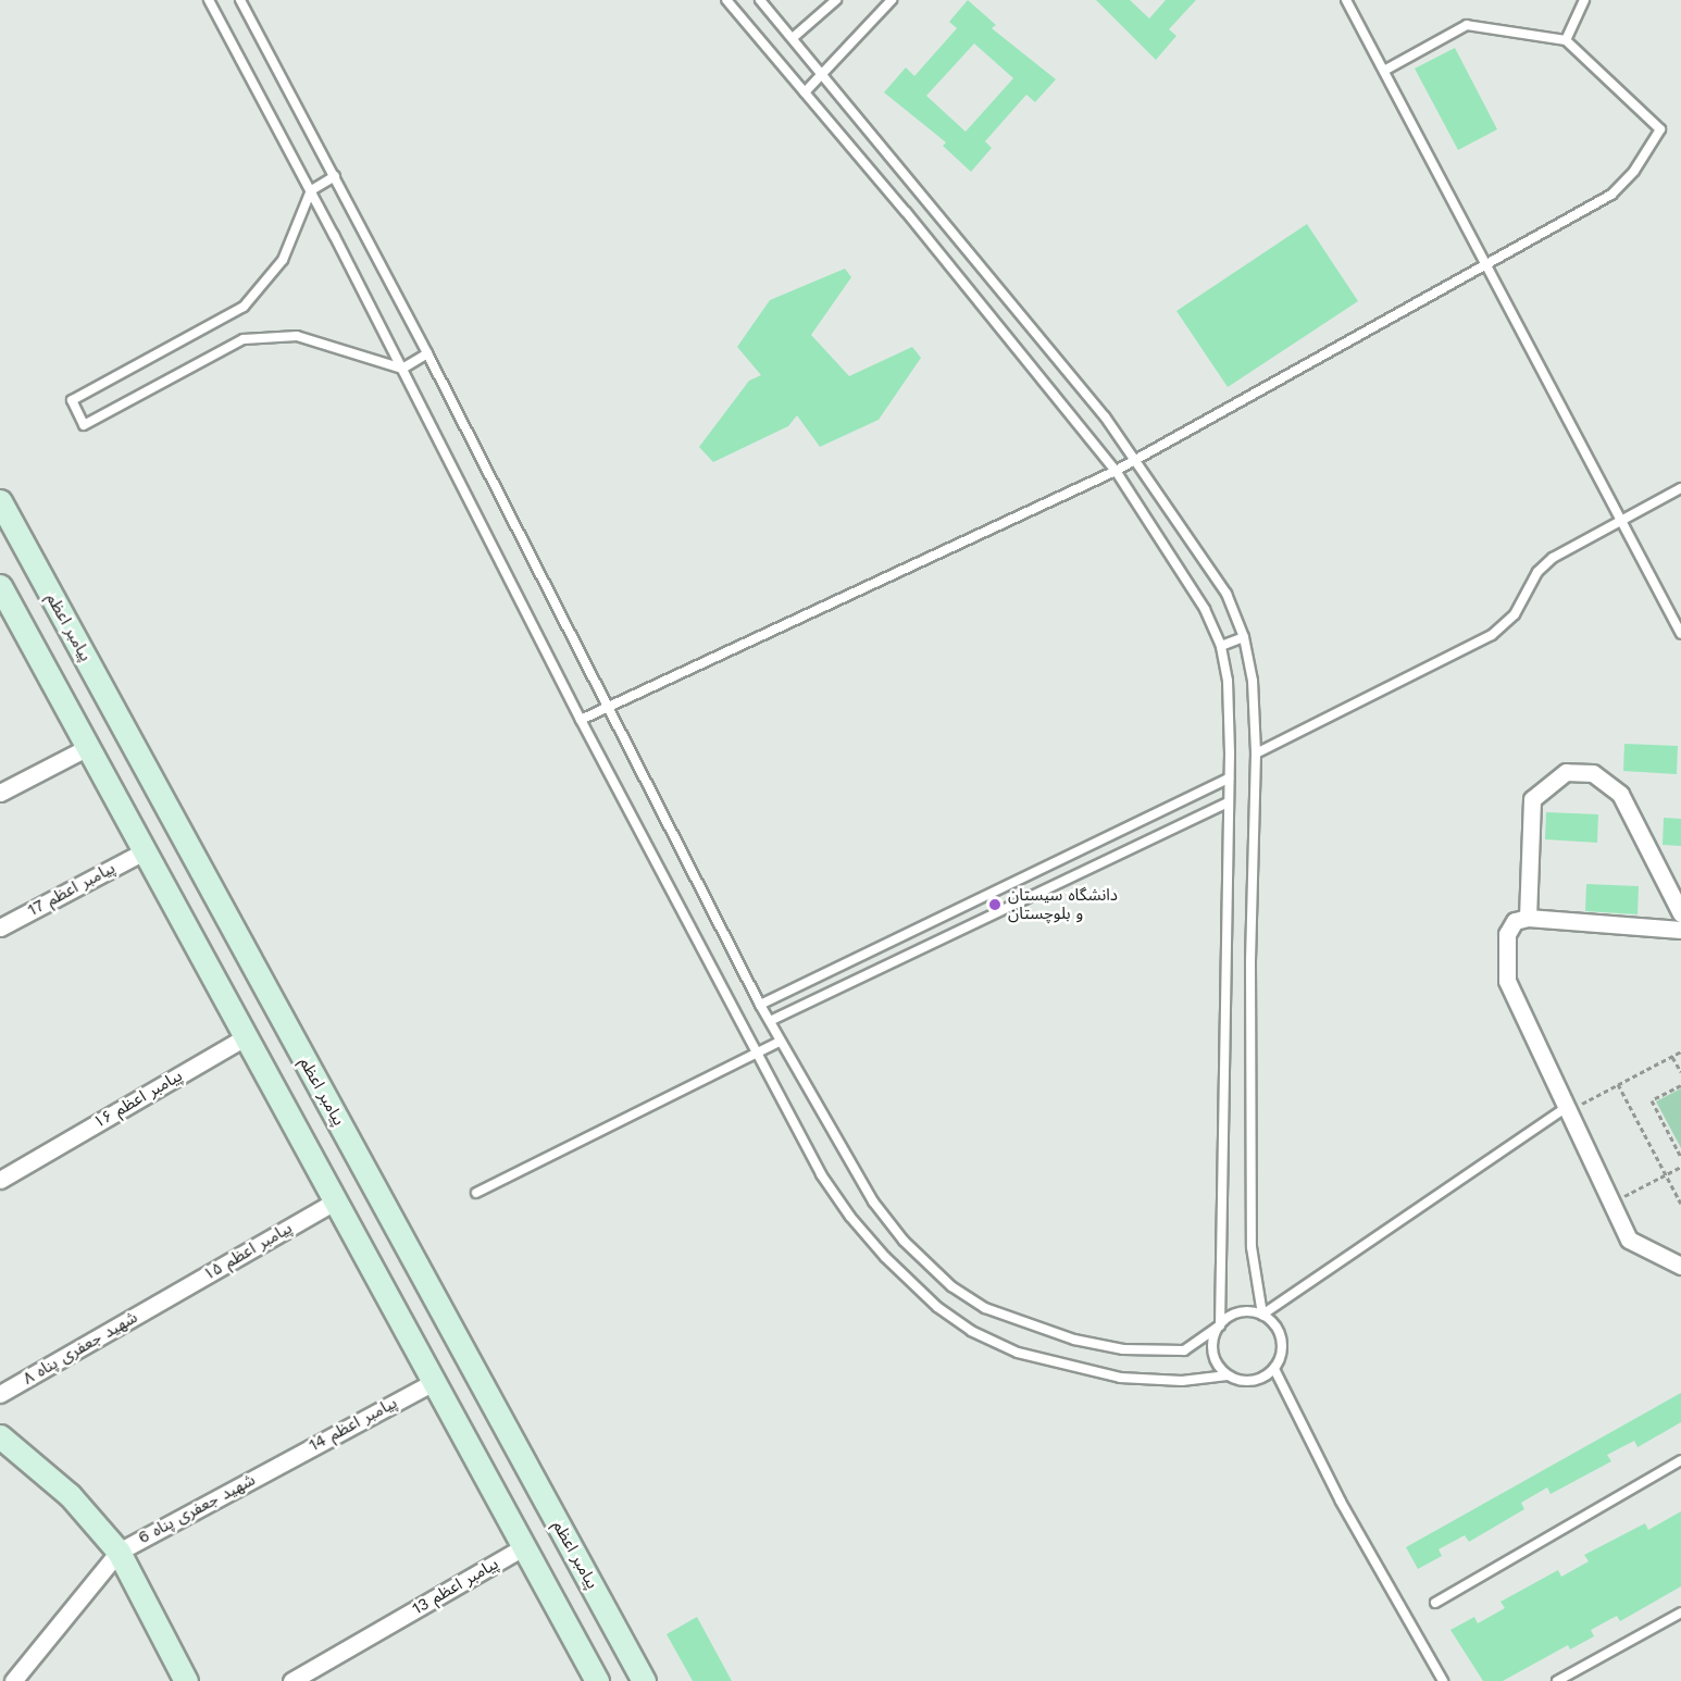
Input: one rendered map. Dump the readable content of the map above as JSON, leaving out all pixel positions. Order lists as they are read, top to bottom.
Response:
{
  "streets": {
    "main road": ["پیامبر اعظم"],
    "street": [
      "پیامبر اعظم 17",
      "پیامبر اعظم ۱۶",
      "پیامبر اعظم ۱۵",
      "شهید جعفری پناه ۸",
      "پیامبر اعظم 14",
      "شهید جعفری پناه 6",
      "پیامبر اعظم 13"
    ]
  },
  "crossings": [
    ["پیامبر اعظم ۱۵", "شهید جعفری پناه ۸"],
    ["پیامبر اعظم 14", "شهید جعفری پناه 6"]
  ],
  "places": ["دانشگاه سیستان و بلوچستان"]
}
